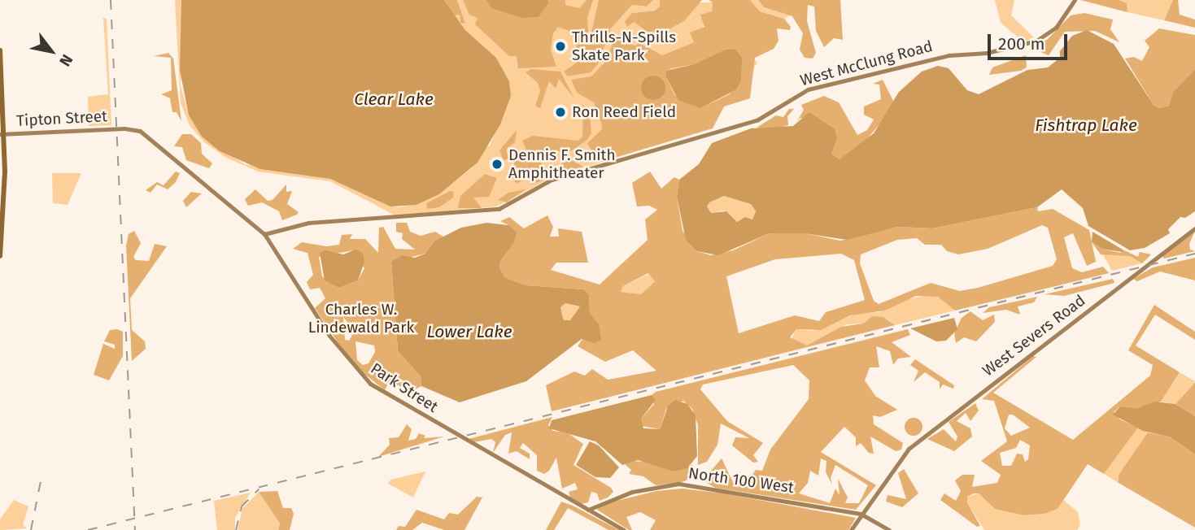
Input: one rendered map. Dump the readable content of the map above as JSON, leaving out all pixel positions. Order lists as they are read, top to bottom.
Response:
{
  "streets": {
    "street": [
      "West McClung Road",
      "Tipton Street",
      "West Severs Road",
      "Park Street",
      "North 100 West"
    ]
  },
  "crossings": [
    ["West McClung Road", "Park Street"],
    ["Tipton Street", "Park Street"],
    ["West Severs Road", "North 100 West"],
    ["Park Street", "North 100 West"]
  ],
  "water": ["Clear Lake", "Fishtrap Lake", "Lower Lake"],
  "parks": ["Charles W. Lindewald Park"],
  "places": ["Thrills-N-Spills Skate Park", "Ron Reed Field", "Dennis F. Smith Amphitheater"],
  "scale_bar": "200 m",
  "north": "bottom right"
}
